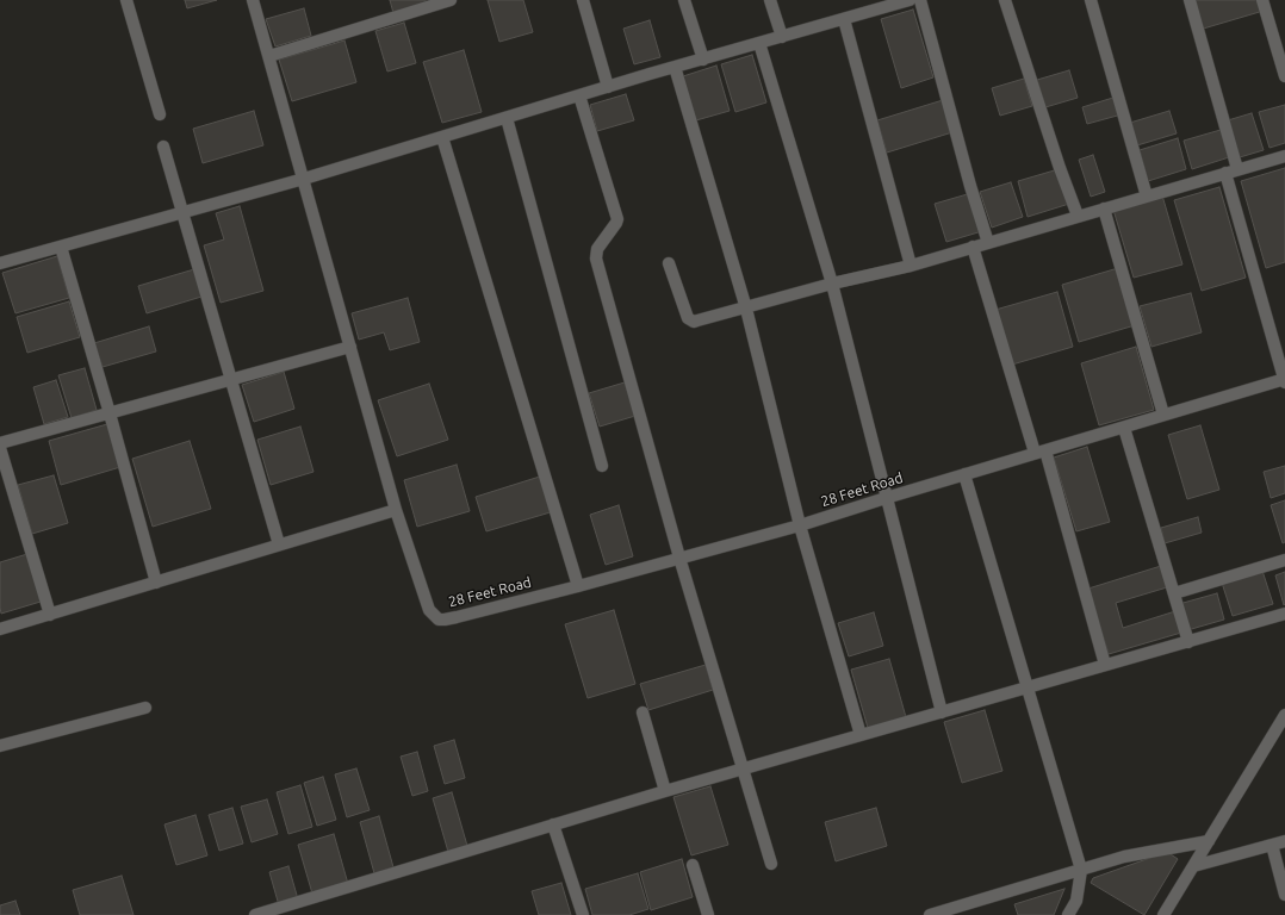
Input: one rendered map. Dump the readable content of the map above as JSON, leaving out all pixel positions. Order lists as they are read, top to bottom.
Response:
{
  "streets": {
    "street": ["28 Feet Road"]
  }
}
